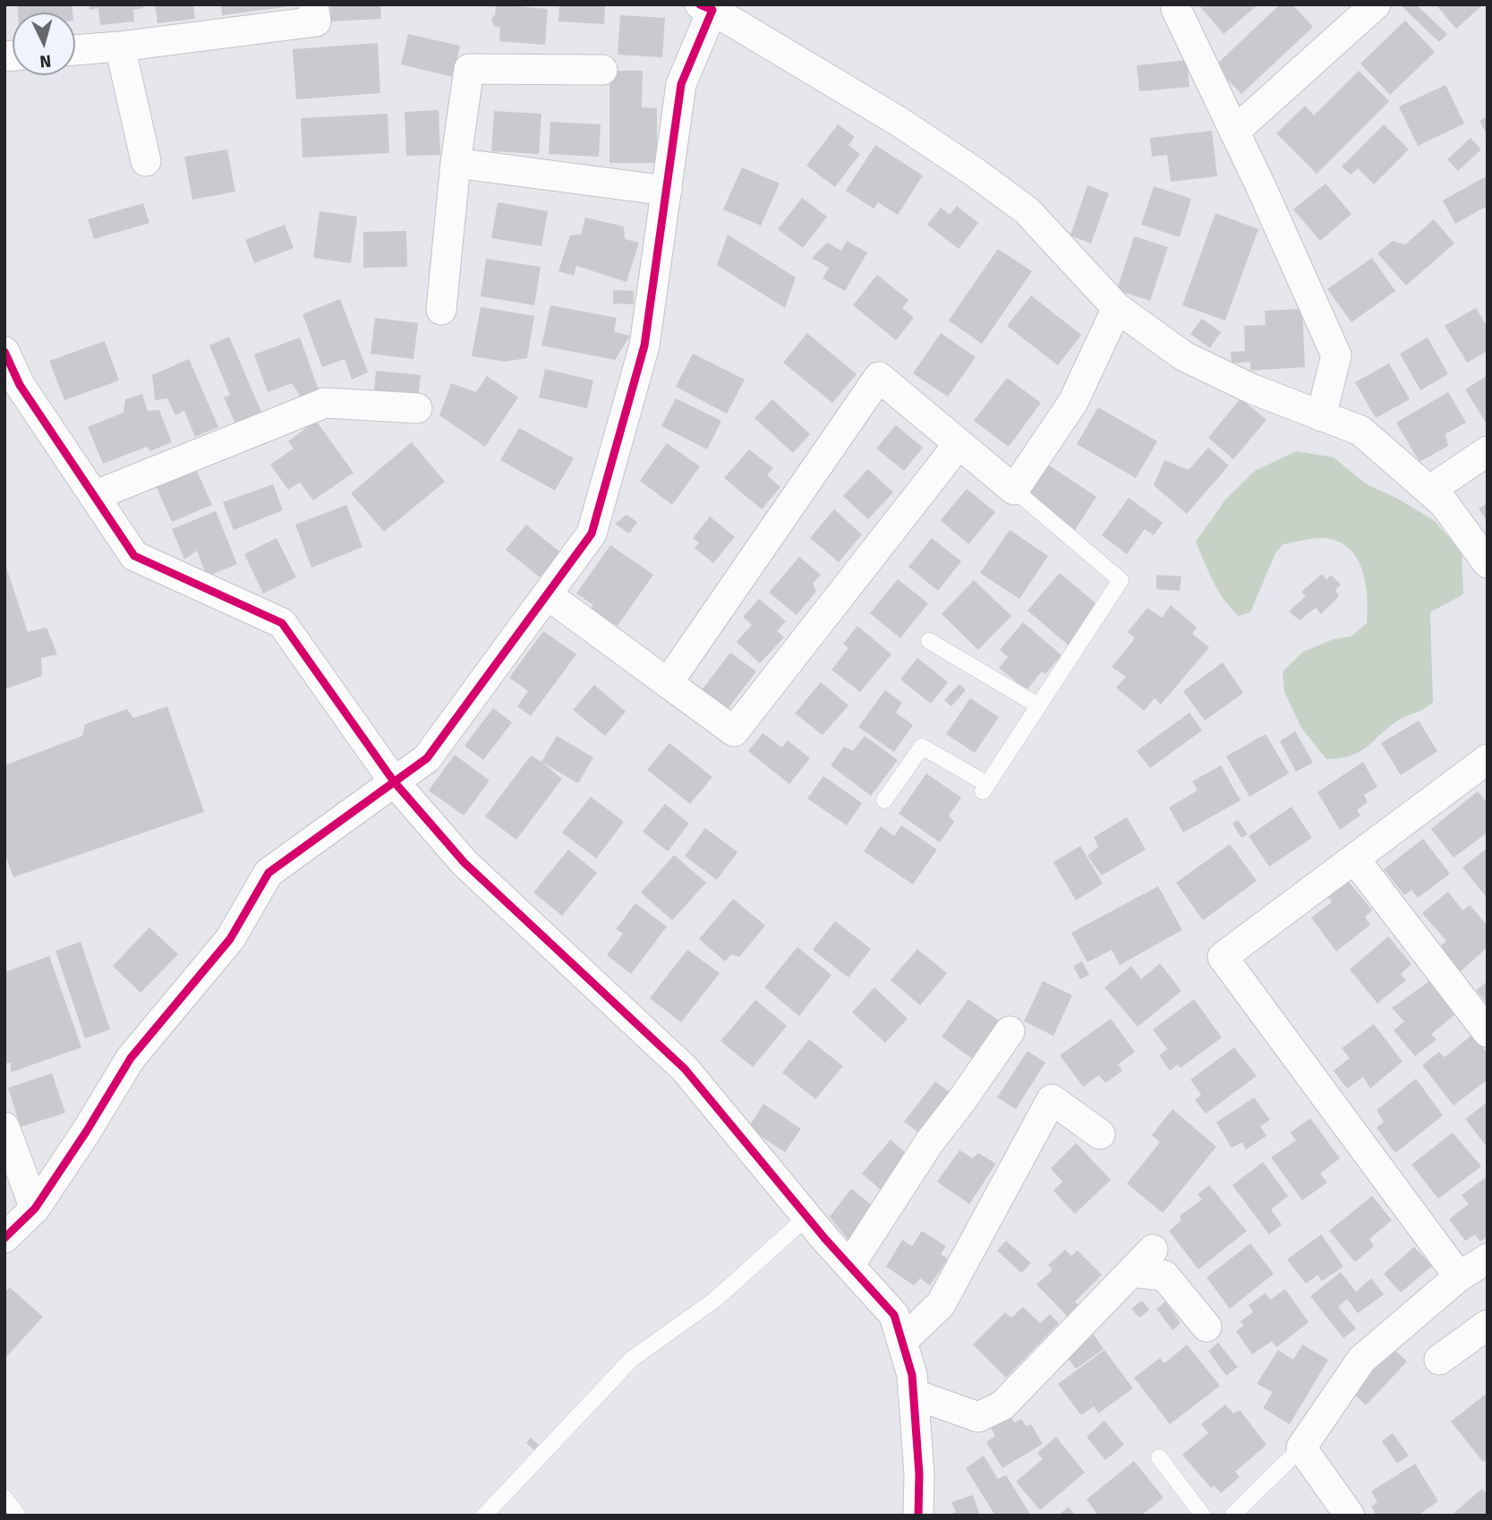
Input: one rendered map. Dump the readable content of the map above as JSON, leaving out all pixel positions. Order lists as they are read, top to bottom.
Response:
{
  "north": "bottom"
}
